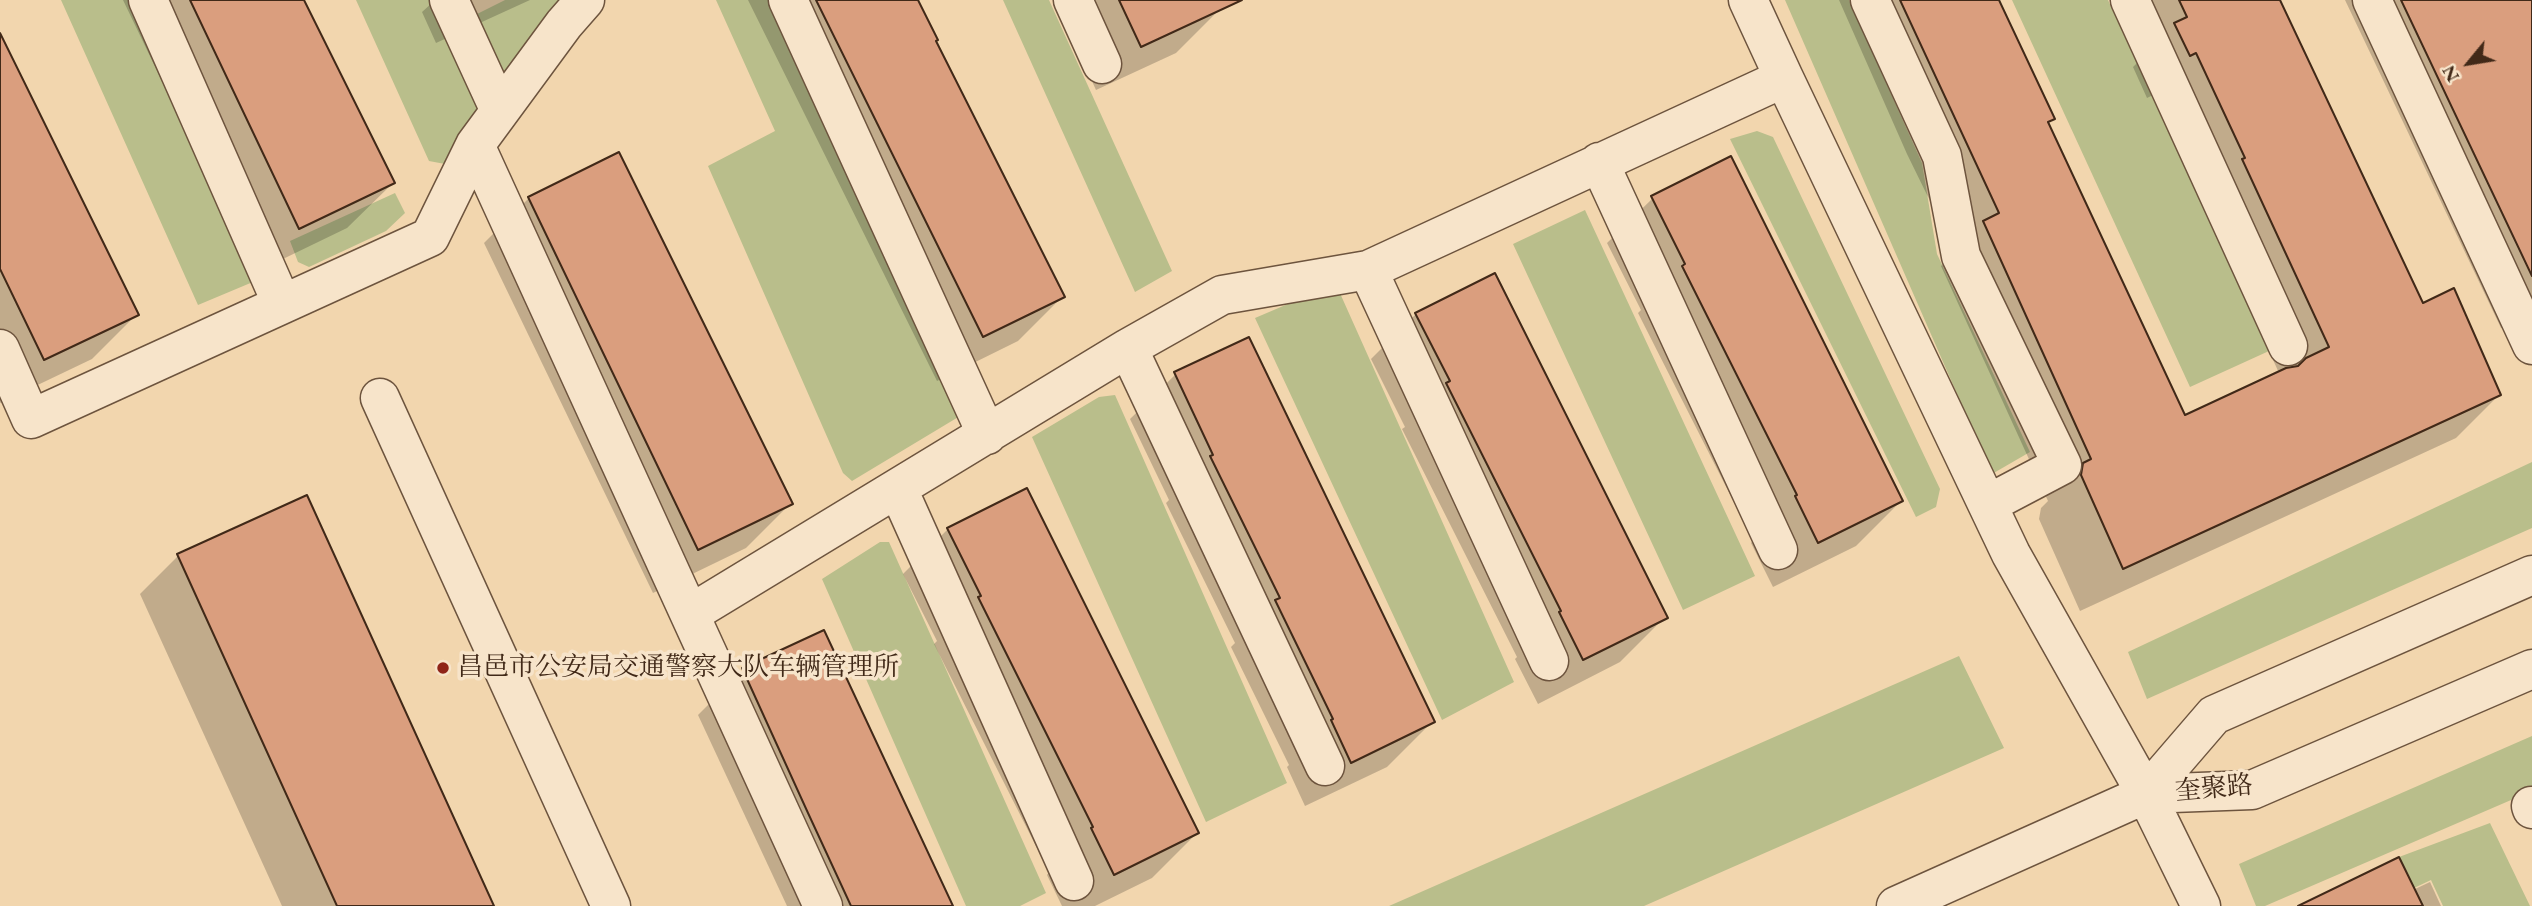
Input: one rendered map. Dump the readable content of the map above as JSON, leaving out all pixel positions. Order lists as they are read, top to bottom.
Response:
{
  "streets": {
    "street": ["奎聚路"]
  },
  "places": ["昌邑市公安局交通警察大队车辆管理所"],
  "north": "bottom left"
}
